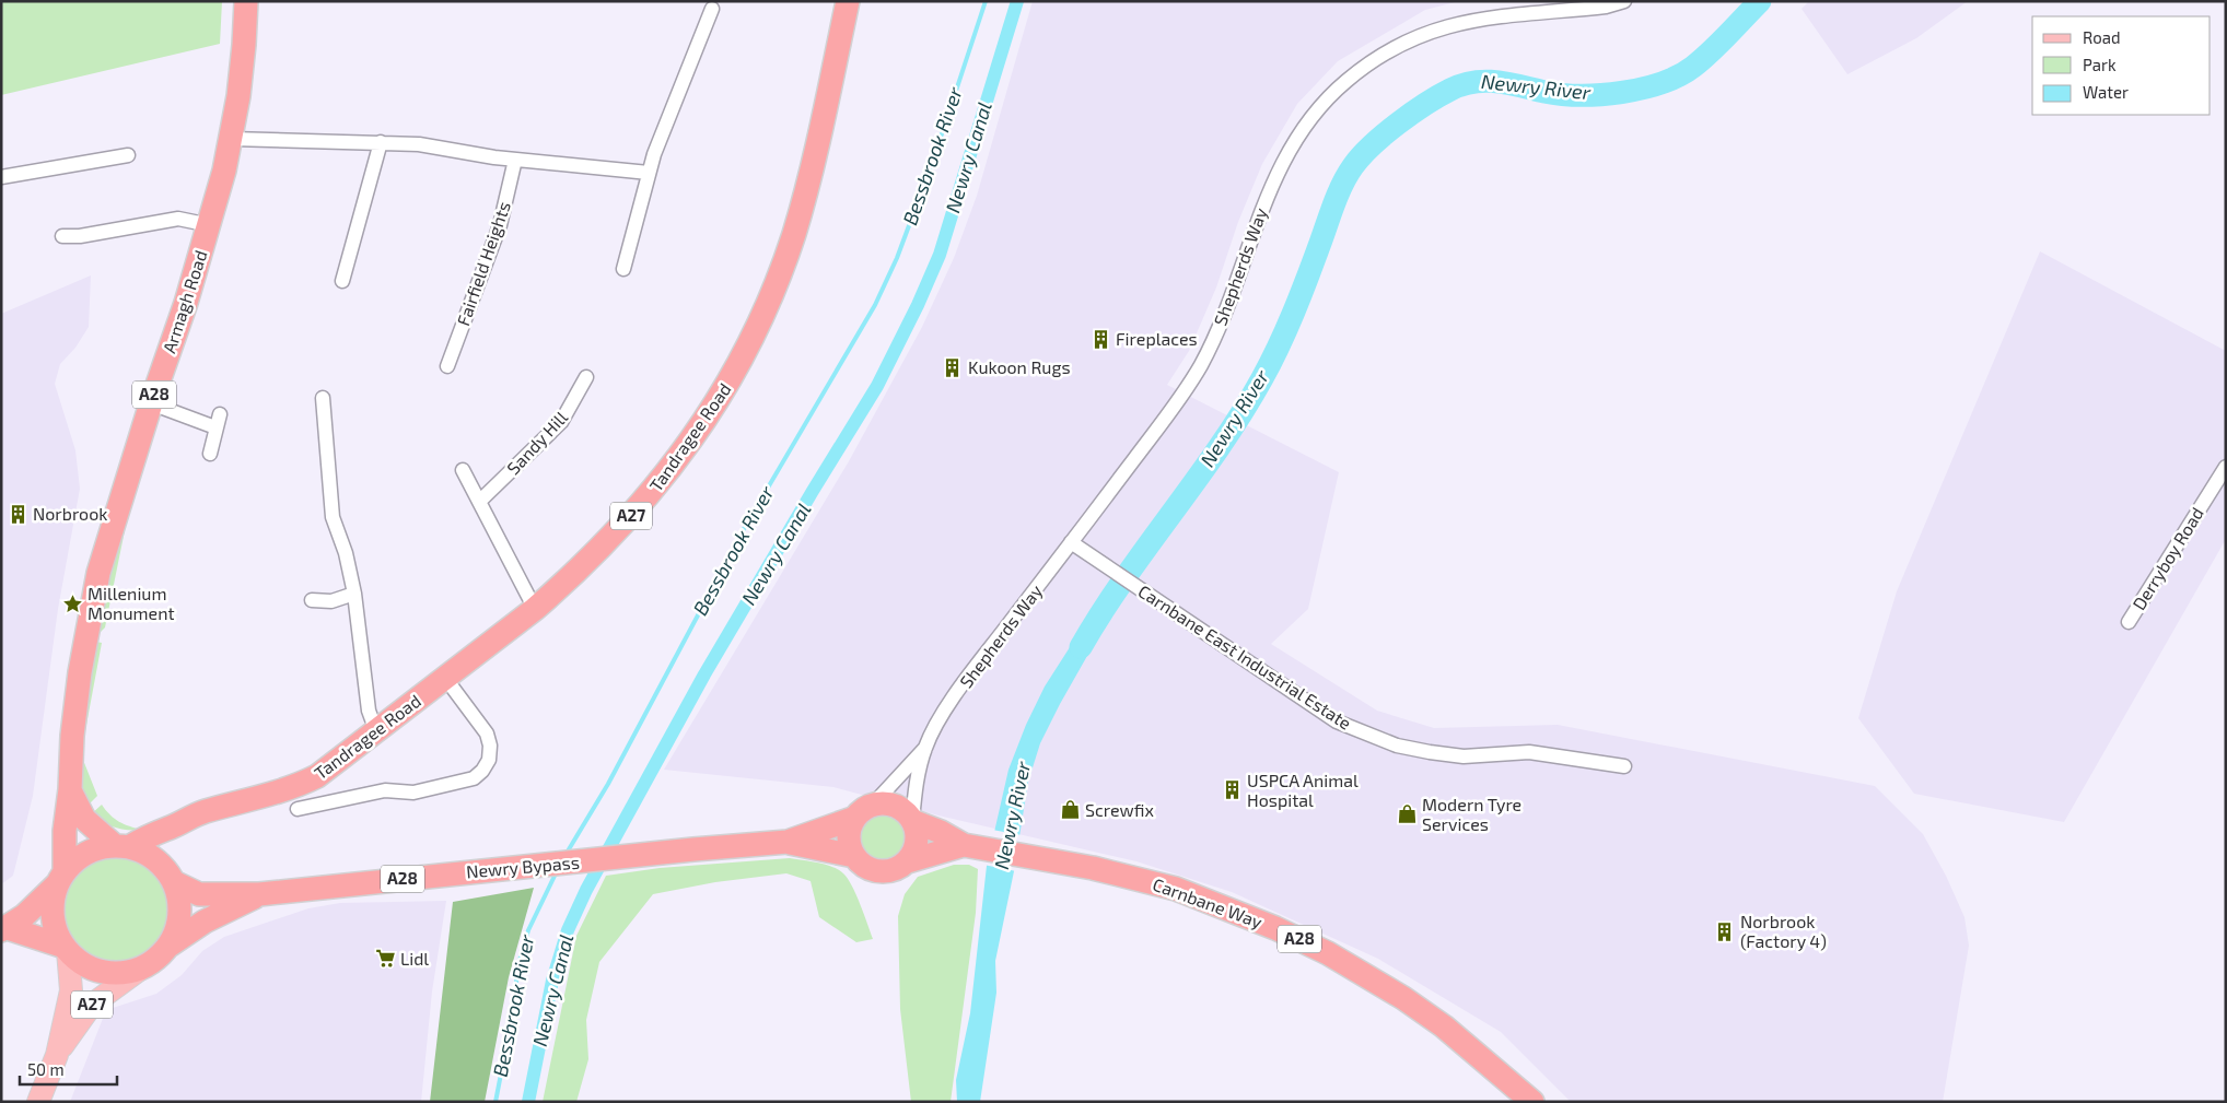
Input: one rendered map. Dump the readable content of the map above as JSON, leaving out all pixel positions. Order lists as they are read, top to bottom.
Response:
{
  "streets": {
    "highway": [
      "Armagh Road",
      "A28",
      "Tandragee Road",
      "A27",
      "Newry Bypass",
      "Carnbane Way"
    ],
    "street": [
      "Fairfield Heights",
      "Shepherds Way",
      "Sandy Hill",
      "Derryboy Road",
      "Carnbane East Industrial Estate"
    ]
  },
  "crossings": [
    ["Shepherds Way", "Carnbane East Industrial Estate"],
    ["Armagh Road", "A28"],
    ["Armagh Road", "Tandragee Road"],
    ["Armagh Road", "A27"],
    ["A28", "Tandragee Road"],
    ["A28", "A27"],
    ["Tandragee Road", "A27"]
  ],
  "water": ["Newry River", "Bessbrook River", "Newry Canal"],
  "places": {
    "building": [
      "Fireplaces",
      "Kukoon Rugs",
      "Norbrook",
      "USPCA Animal Hospital",
      "Norbrook (Factory 4)"
    ],
    "place": ["Millenium Monument"],
    "shop": ["Screwfix", "Modern Tyre Services"],
    "supermarket": ["Lidl"]
  },
  "legend": ["Road", "Park", "Water"],
  "scale_bar": "50 m"
}
